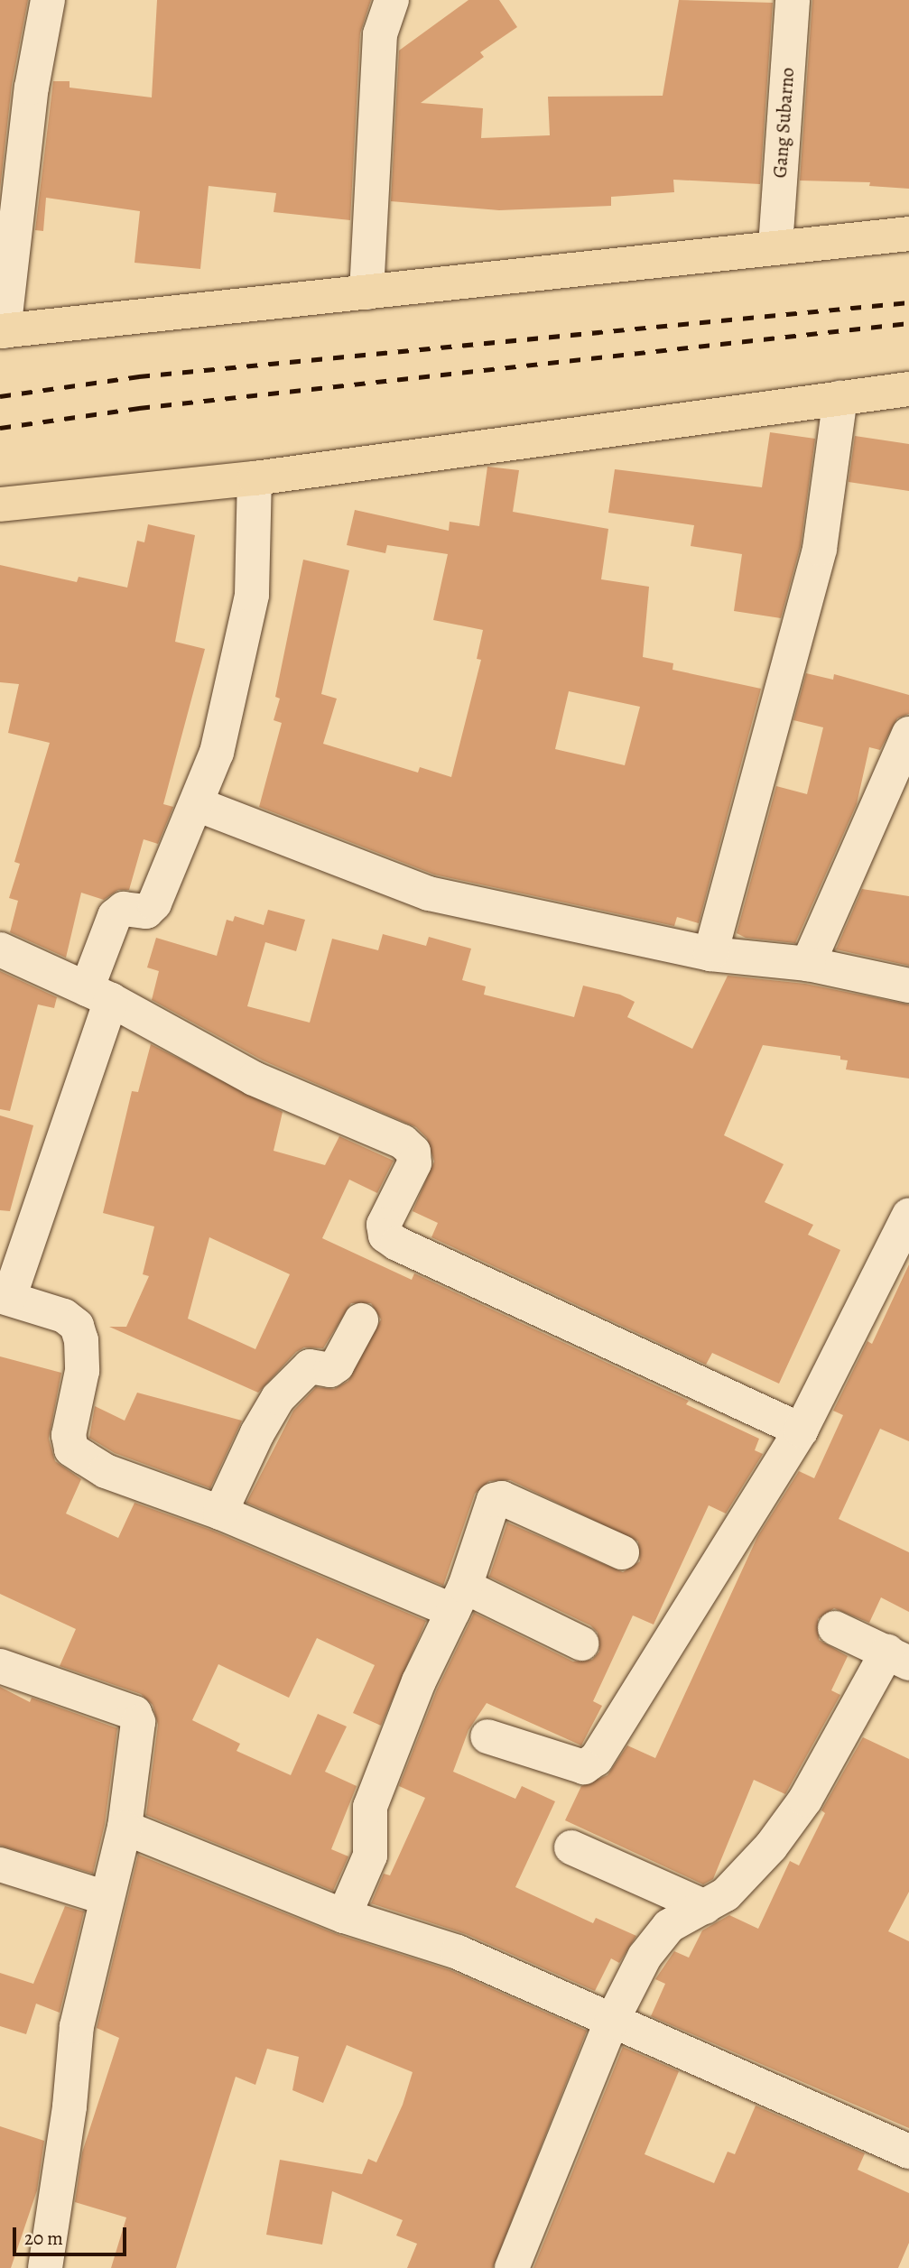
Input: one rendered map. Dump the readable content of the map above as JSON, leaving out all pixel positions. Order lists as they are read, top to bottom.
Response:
{
  "streets": {
    "street": ["Gang Subarno"]
  },
  "scale_bar": "20 m"
}
